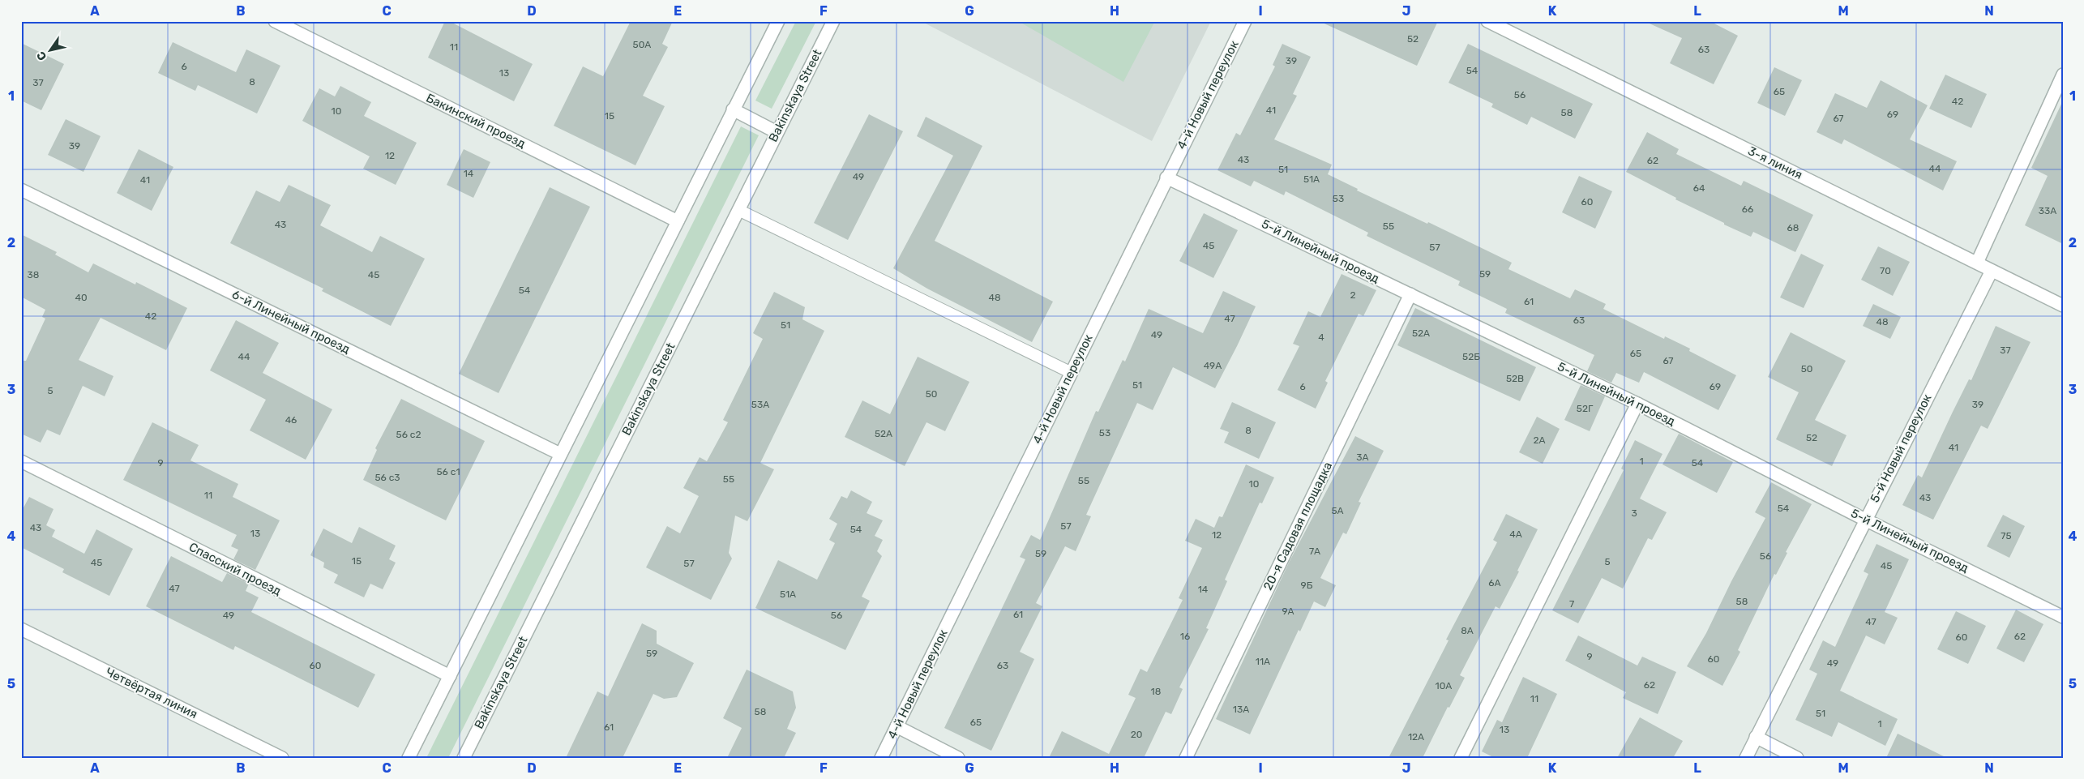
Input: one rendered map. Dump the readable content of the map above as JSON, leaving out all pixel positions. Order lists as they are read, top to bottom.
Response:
{
  "streets": {
    "street": [
      "4-й Новый переулок",
      "Bakinskaya Street",
      "Бакинский проезд",
      "3-я линия",
      "5-й Линейный проезд",
      "6-й Линейный проезд",
      "5-й Новый переулок",
      "20-я Садовая площадка",
      "Спасский проезд",
      "Четвёртая линия"
    ]
  },
  "crossings": [
    ["4-й Новый переулок", "5-й Линейный проезд"],
    ["3-я линия", "5-й Новый переулок"],
    ["5-й Линейный проезд", "5-й Новый переулок"],
    ["5-й Линейный проезд", "20-я Садовая площадка"]
  ],
  "house_numbers": [
    "52",
    "50А",
    "11",
    "63",
    "39",
    "6",
    "54",
    "13",
    "8",
    "37",
    "65",
    "56",
    "42",
    "41",
    "10",
    "58",
    "69",
    "15",
    "67",
    "39",
    "12",
    "43",
    "62",
    "44",
    "51",
    "14",
    "49",
    "51А",
    "41",
    "64",
    "53",
    "60",
    "66",
    "33А",
    "43",
    "55",
    "68",
    "45",
    "57",
    "70",
    "59",
    "38",
    "45",
    "54",
    "2",
    "40",
    "48",
    "61",
    "42",
    "47",
    "63",
    "48",
    "51",
    "52А",
    "49",
    "4",
    "37",
    "65",
    "44",
    "52Б",
    "67",
    "49А",
    "50",
    "52В",
    "51",
    "6",
    "69",
    "5",
    "50",
    "53А",
    "39",
    "52Г",
    "46",
    "8",
    "53",
    "52А",
    "56 с2",
    "52",
    "2А",
    "41",
    "3А",
    "1",
    "9",
    "54",
    "56 с1",
    "56 с3",
    "55",
    "55",
    "10",
    "11",
    "43",
    "54",
    "5А",
    "3",
    "57",
    "43",
    "54",
    "13",
    "4А",
    "12",
    "75",
    "7А",
    "59",
    "56",
    "15",
    "5",
    "45",
    "57",
    "45",
    "6А",
    "9Б",
    "47",
    "14",
    "51А",
    "58",
    "7",
    "9А",
    "61",
    "49",
    "56",
    "47",
    "8А",
    "16",
    "62",
    "60",
    "59",
    "9",
    "60",
    "11А",
    "49",
    "60",
    "63",
    "62",
    "10А",
    "18",
    "11",
    "13А",
    "58",
    "51",
    "65",
    "1",
    "61",
    "13",
    "20",
    "12А"
  ],
  "north": "bottom left",
  "grid": {
    "columns": [
      "A",
      "B",
      "C",
      "D",
      "E",
      "F",
      "G",
      "H",
      "I",
      "J",
      "K",
      "L",
      "M",
      "N"
    ],
    "rows": [
      "1",
      "2",
      "3",
      "4",
      "5"
    ]
  }
}
